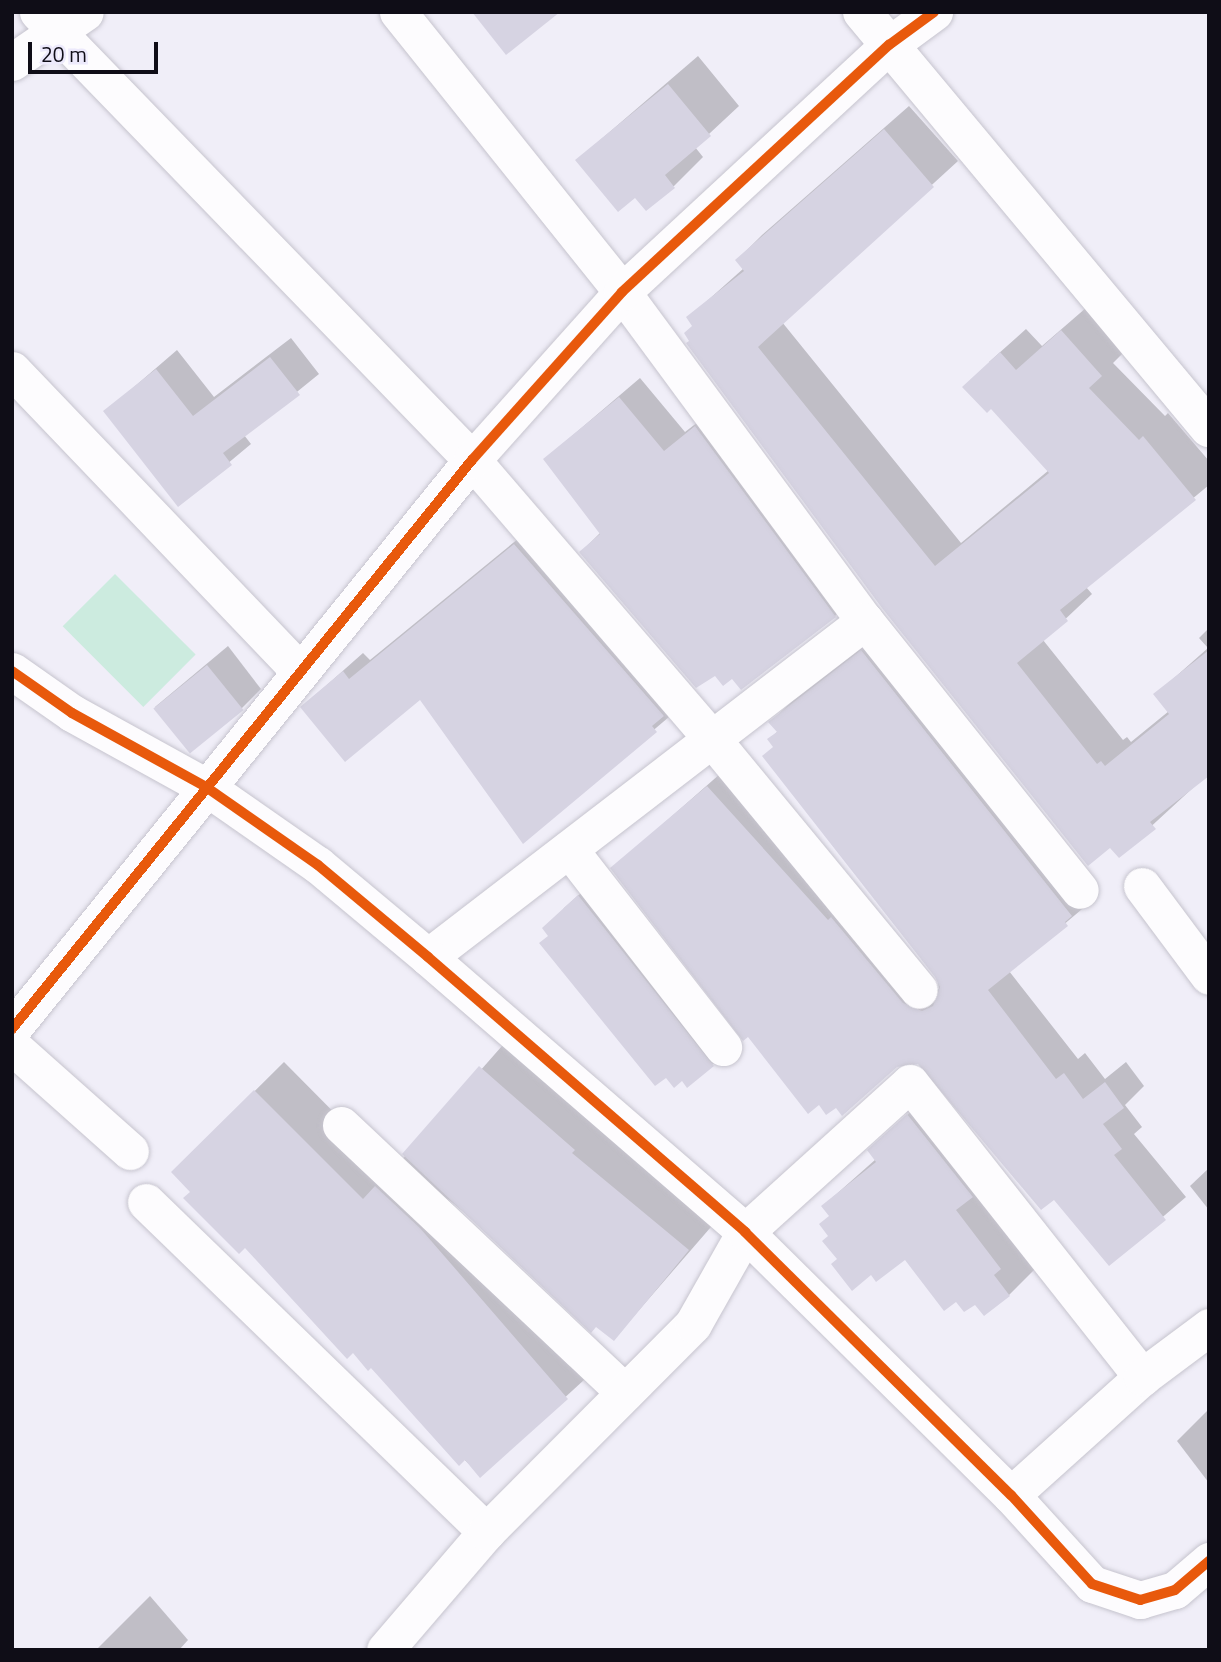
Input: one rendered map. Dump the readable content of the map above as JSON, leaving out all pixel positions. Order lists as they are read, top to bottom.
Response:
{
  "scale_bar": "20 m"
}
